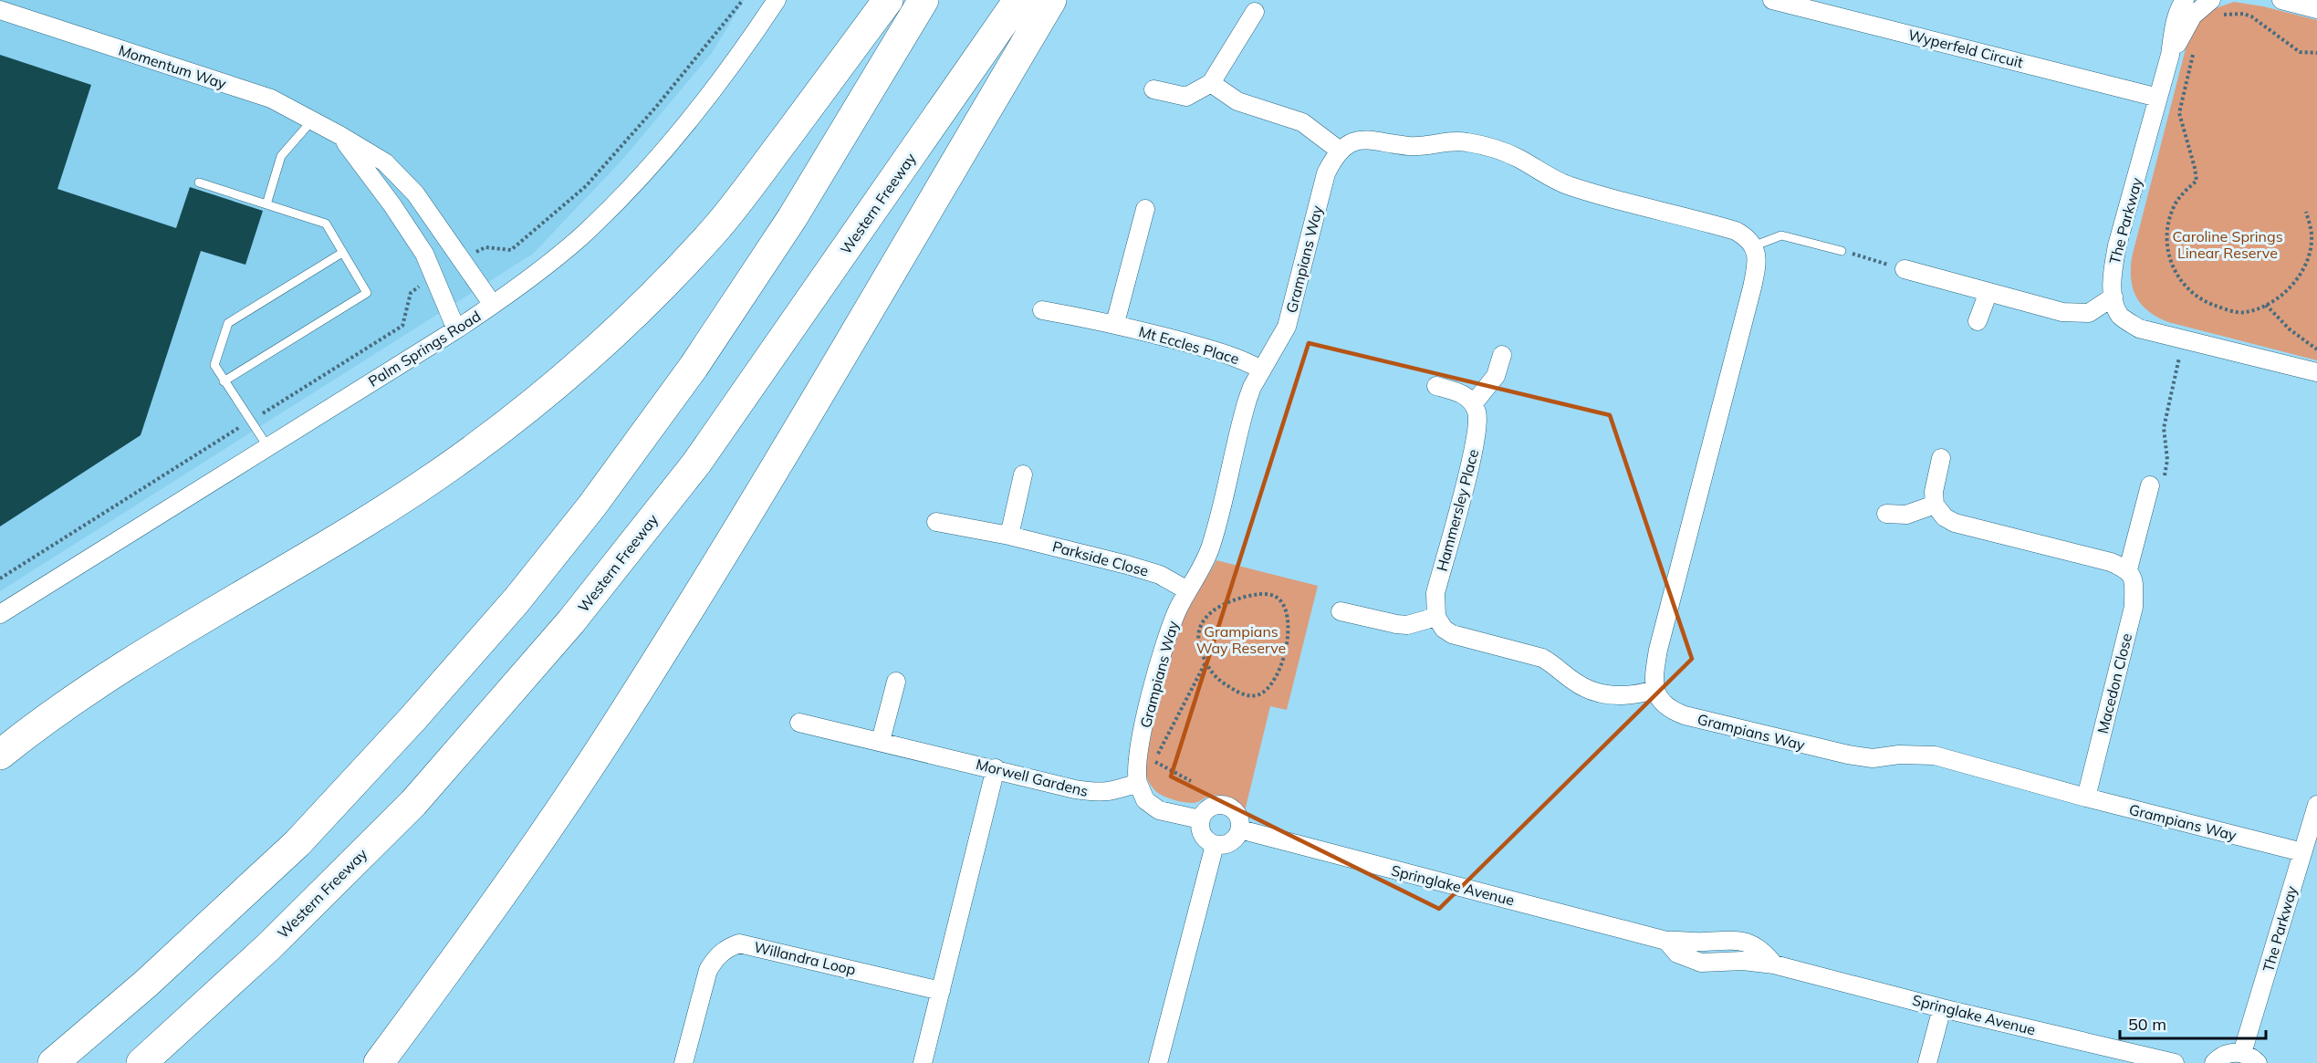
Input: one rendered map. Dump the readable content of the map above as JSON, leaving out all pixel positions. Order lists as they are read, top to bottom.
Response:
{
  "streets": {
    "highway": ["Western Freeway"],
    "street": [
      "Wyperfeld Circuit",
      "Momentum Way",
      "The Parkway",
      "Grampians Way",
      "Mt Eccles Place",
      "Palm Springs Road",
      "Hammersley Place",
      "Parkside Close",
      "Macedon Close",
      "Morwell Gardens",
      "Springlake Avenue",
      "Willandra Loop"
    ]
  },
  "crossings": [
    ["Wyperfeld Circuit", "The Parkway"],
    ["Momentum Way", "Palm Springs Road"],
    ["The Parkway", "Grampians Way"],
    ["Grampians Way", "Mt Eccles Place"],
    ["Grampians Way", "Parkside Close"],
    ["Grampians Way", "Macedon Close"],
    ["Grampians Way", "Morwell Gardens"]
  ],
  "parks": ["Caroline Springs Linear Reserve", "Grampians Way Reserve"],
  "scale_bar": "50 m"
}
